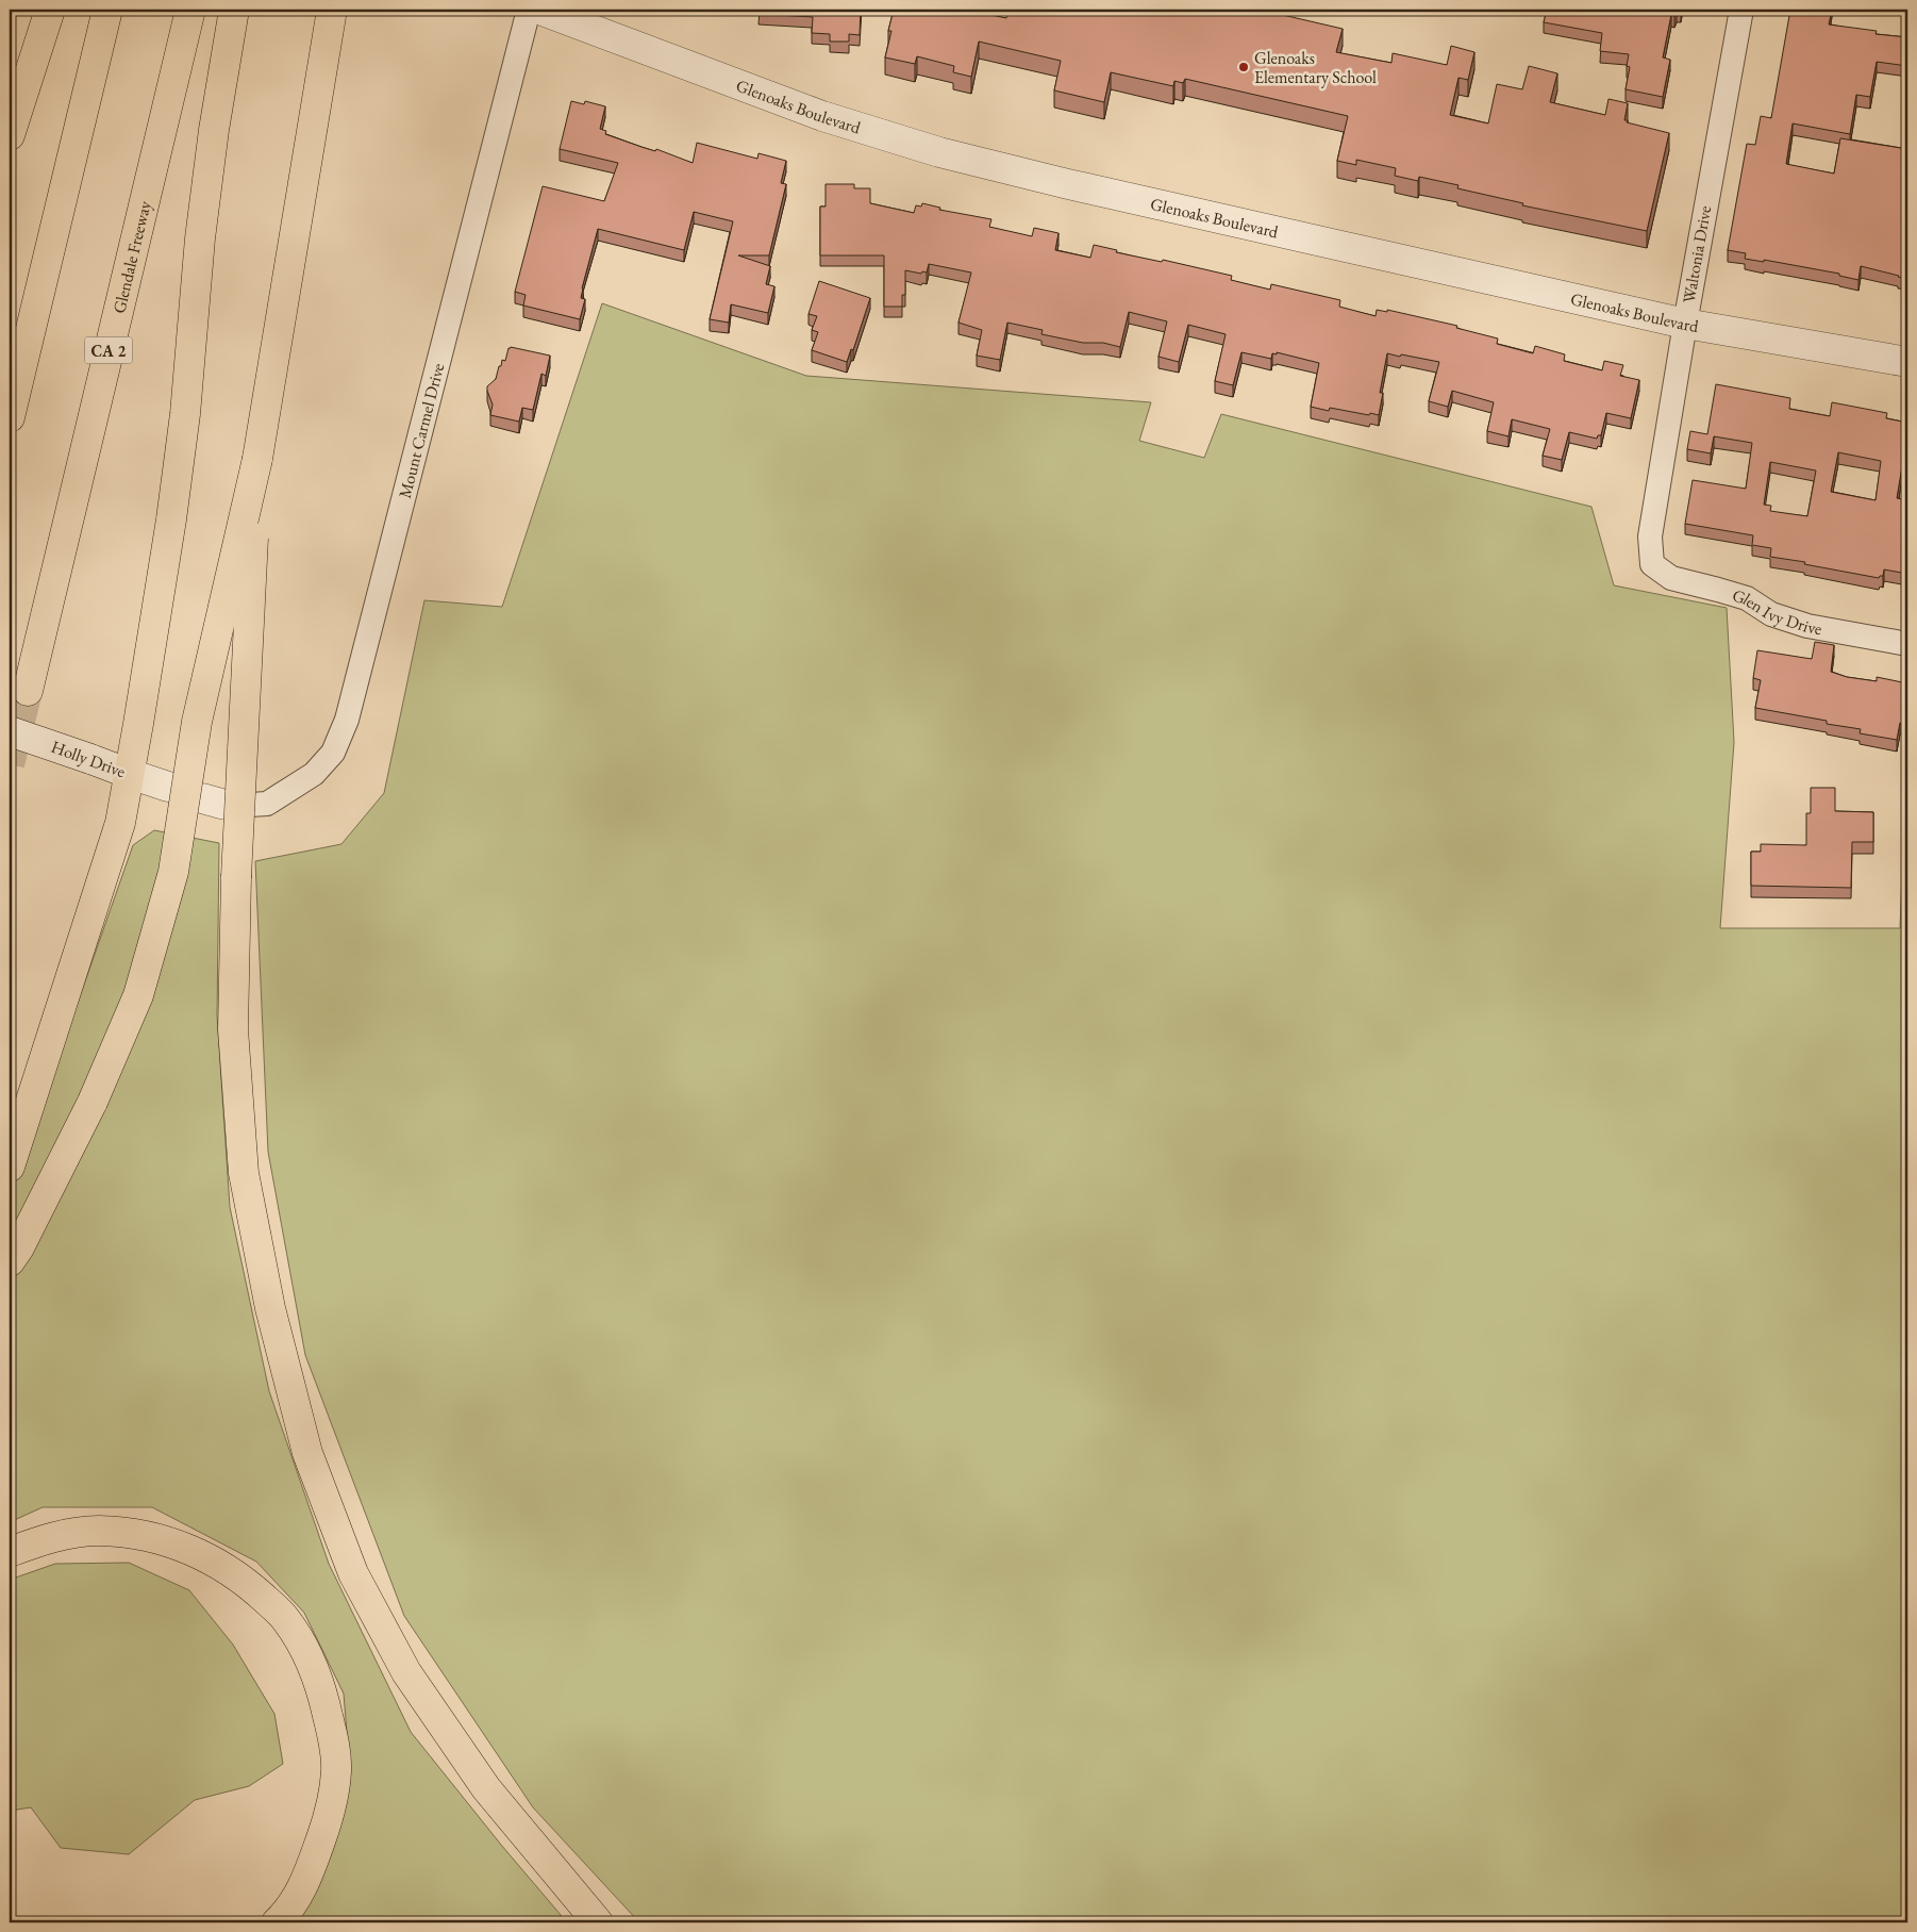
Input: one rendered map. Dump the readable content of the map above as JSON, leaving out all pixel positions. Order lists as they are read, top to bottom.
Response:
{
  "streets": {
    "highway": ["Glendale Freeway", "CA 2"],
    "street": [
      "Glenoaks Boulevard",
      "Waltonia Drive",
      "Mount Carmel Drive",
      "Glen Ivy Drive",
      "Holly Drive"
    ]
  },
  "crossings": [
    ["Glenoaks Boulevard", "Waltonia Drive"],
    ["Waltonia Drive", "Glen Ivy Drive"]
  ],
  "places": ["Glenoaks Elementary School"]
}
